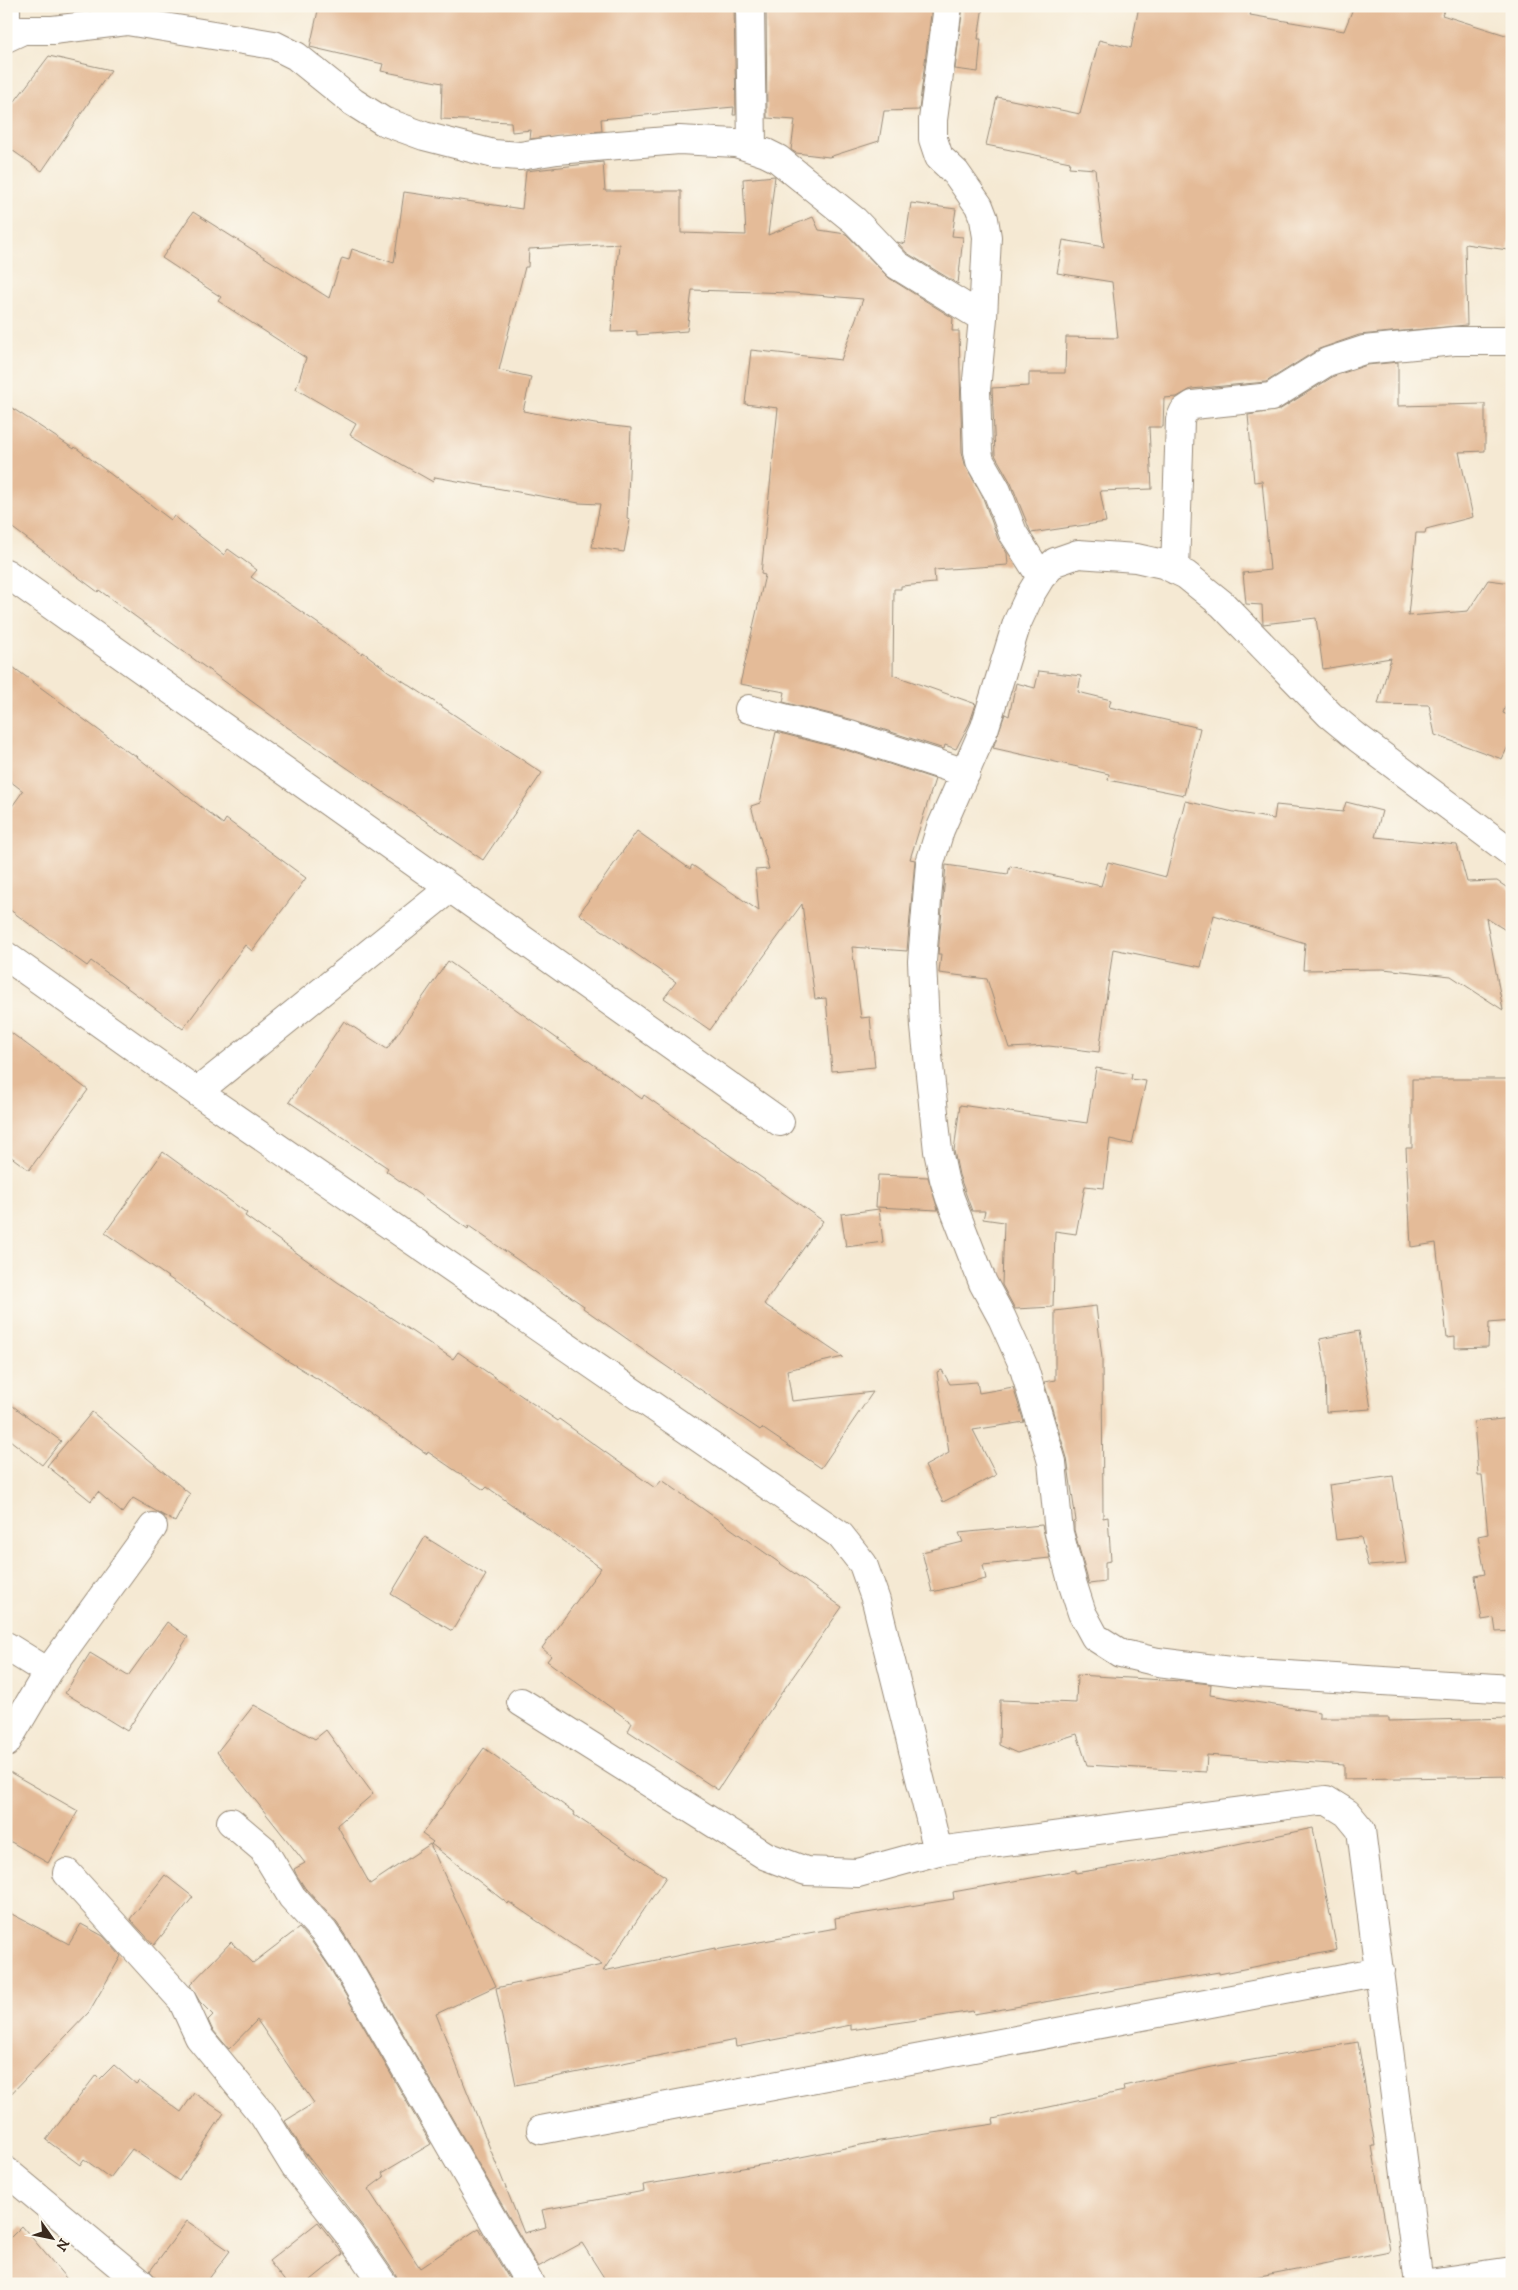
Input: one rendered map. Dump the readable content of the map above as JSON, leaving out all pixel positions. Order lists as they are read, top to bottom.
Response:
{
  "north": "bottom right"
}
